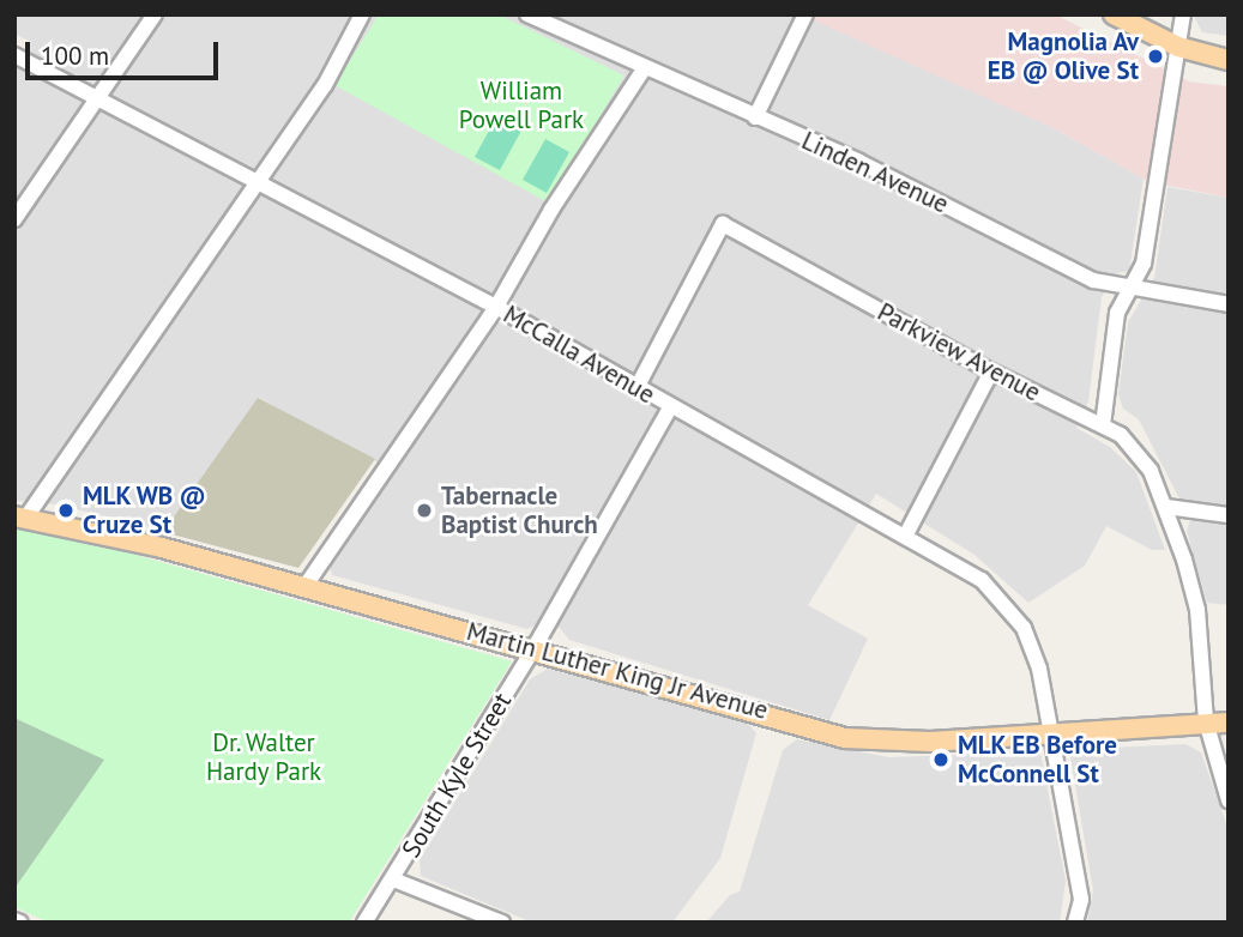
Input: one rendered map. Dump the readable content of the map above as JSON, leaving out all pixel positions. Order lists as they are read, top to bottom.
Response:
{
  "streets": {
    "main road": ["Martin Luther King Jr Avenue"],
    "street": [
      "Linden Avenue",
      "Parkview Avenue",
      "McCalla Avenue",
      "South Kyle Street"
    ]
  },
  "crossings": [
    ["Parkview Avenue", "McCalla Avenue"],
    ["Parkview Avenue", "Martin Luther King Jr Avenue"],
    ["McCalla Avenue", "Martin Luther King Jr Avenue"],
    ["McCalla Avenue", "South Kyle Street"],
    ["Martin Luther King Jr Avenue", "South Kyle Street"]
  ],
  "parks": ["William Powell Park", "Dr. Walter Hardy Park"],
  "places": [
    "Magnolia Av EB @ Olive St",
    "MLK WB @ Cruze St",
    "Tabernacle Baptist Church",
    "MLK EB Before McConnell St"
  ],
  "scale_bar": "100 m"
}
